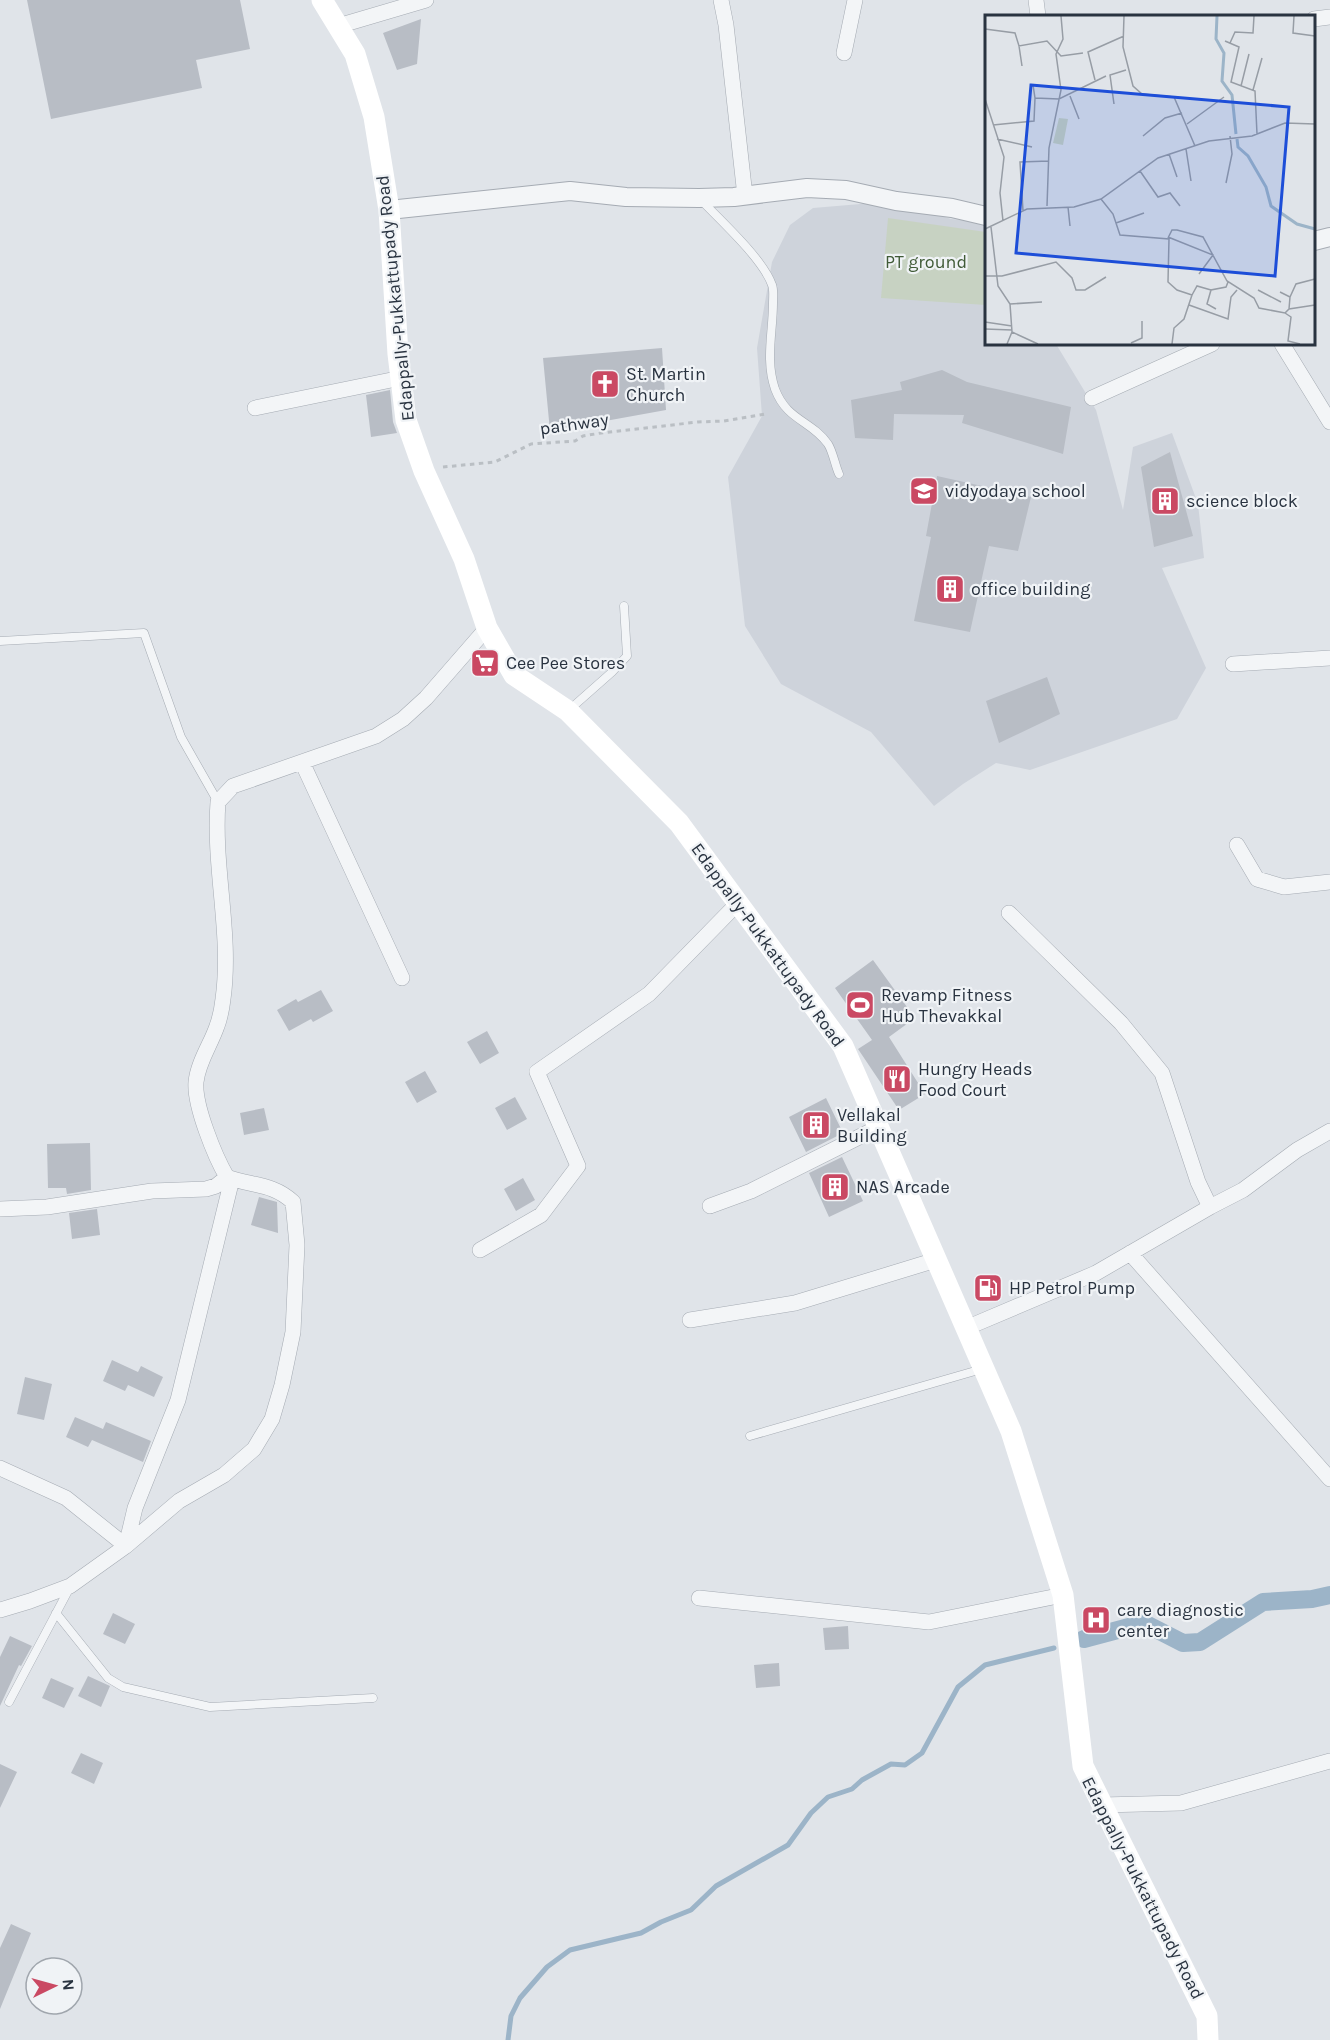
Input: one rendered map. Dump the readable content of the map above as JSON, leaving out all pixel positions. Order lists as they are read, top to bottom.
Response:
{
  "streets": {
    "main road": ["Edappally-Pukkattupady Road"],
    "path": ["pathway"]
  },
  "crossings": [
    ["Edappally-Pukkattupady Road", "pathway"]
  ],
  "parks": ["PT ground"],
  "places": {
    "church": ["St. Martin Church"],
    "school or university": ["vidyodaya school"],
    "building": [
      "science block",
      "office building",
      "Vellakal Building",
      "NAS Arcade"
    ],
    "supermarket": ["Cee Pee Stores"],
    "sports": ["Revamp Fitness Hub Thevakkal"],
    "restaurant": ["Hungry Heads Food Court"],
    "fuel station": ["HP Petrol Pump"],
    "hospital": ["care diagnostic center"]
  },
  "north": "right"
}
